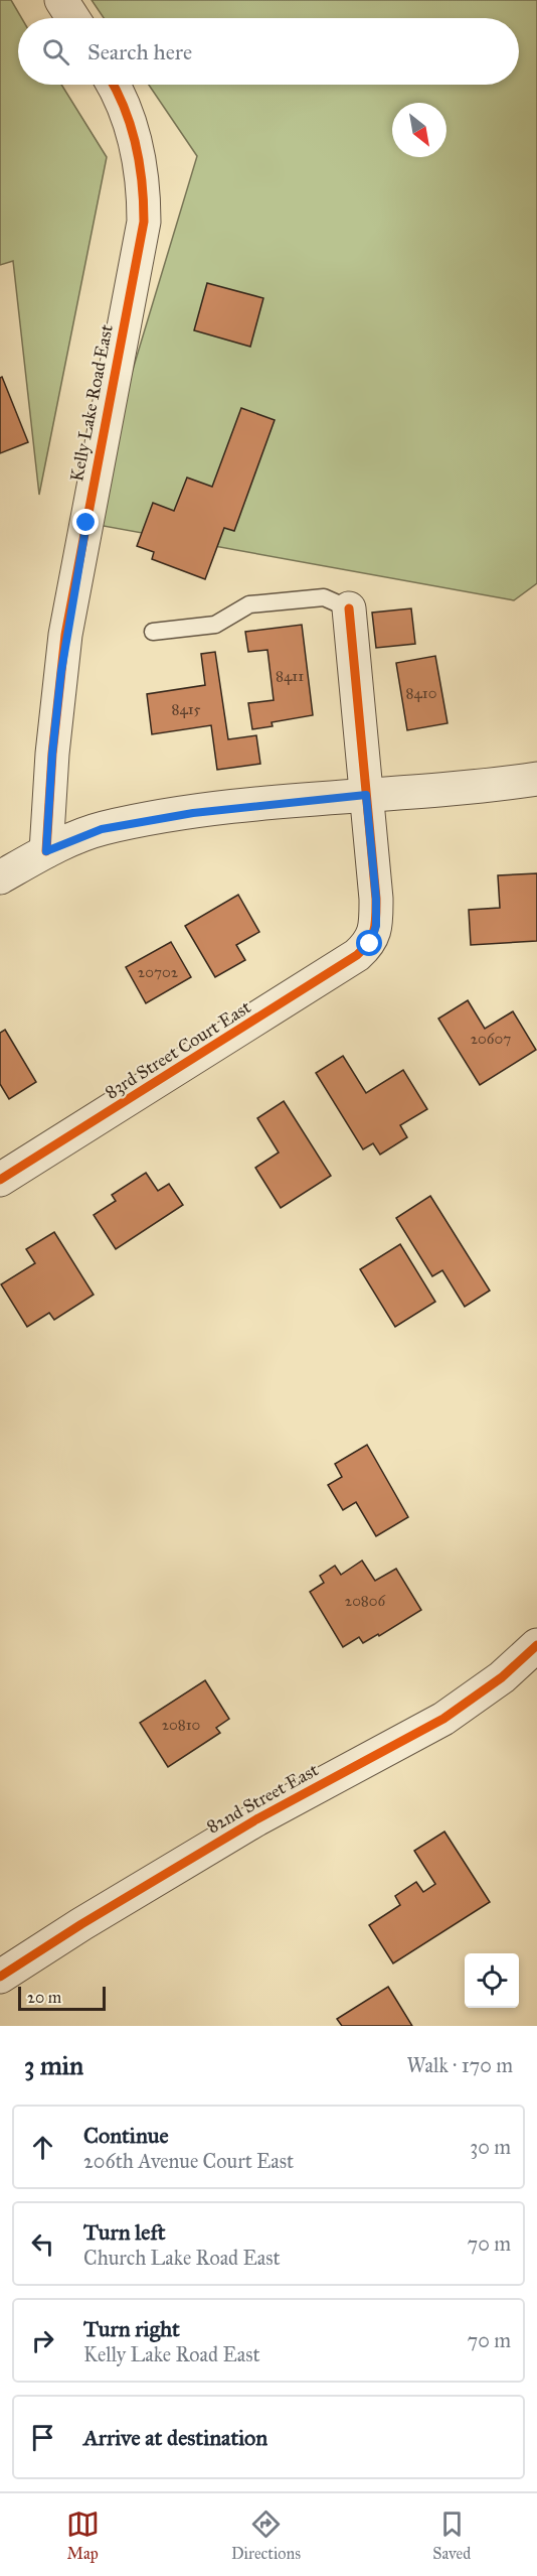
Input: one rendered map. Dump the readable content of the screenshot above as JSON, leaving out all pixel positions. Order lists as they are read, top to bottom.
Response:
{
  "streets": {
    "street": ["Kelly Lake Road East", "83rd Street Court East", "82nd Street East"]
  },
  "house_numbers": [
    "8411",
    "8410",
    "8415",
    "20702",
    "20607",
    "20806",
    "20810"
  ],
  "scale_bar": "20 m",
  "north": "bottom right",
  "page": {
    "search": "Search here",
    "scale": "20 m",
    "heading": ["3 min", "Walk · 170 m"],
    "list": [
      ["Continue", "206th Avenue Court East", "30 m"],
      ["Turn left", "Church Lake Road East", "70 m"],
      ["Turn right", "Kelly Lake Road East", "70 m"],
      "Arrive at destination"
    ],
    "nav": ["Map", "Directions", "Saved"]
  }
}
